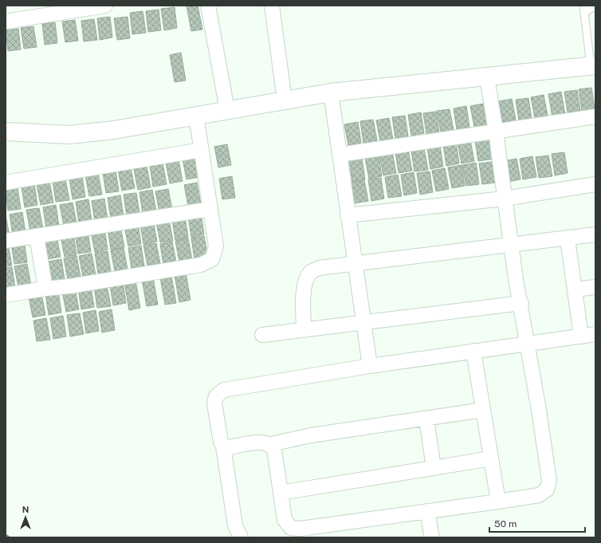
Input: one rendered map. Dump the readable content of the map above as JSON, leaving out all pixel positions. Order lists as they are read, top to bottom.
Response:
{
  "scale_bar": "50 m",
  "north": "top"
}
